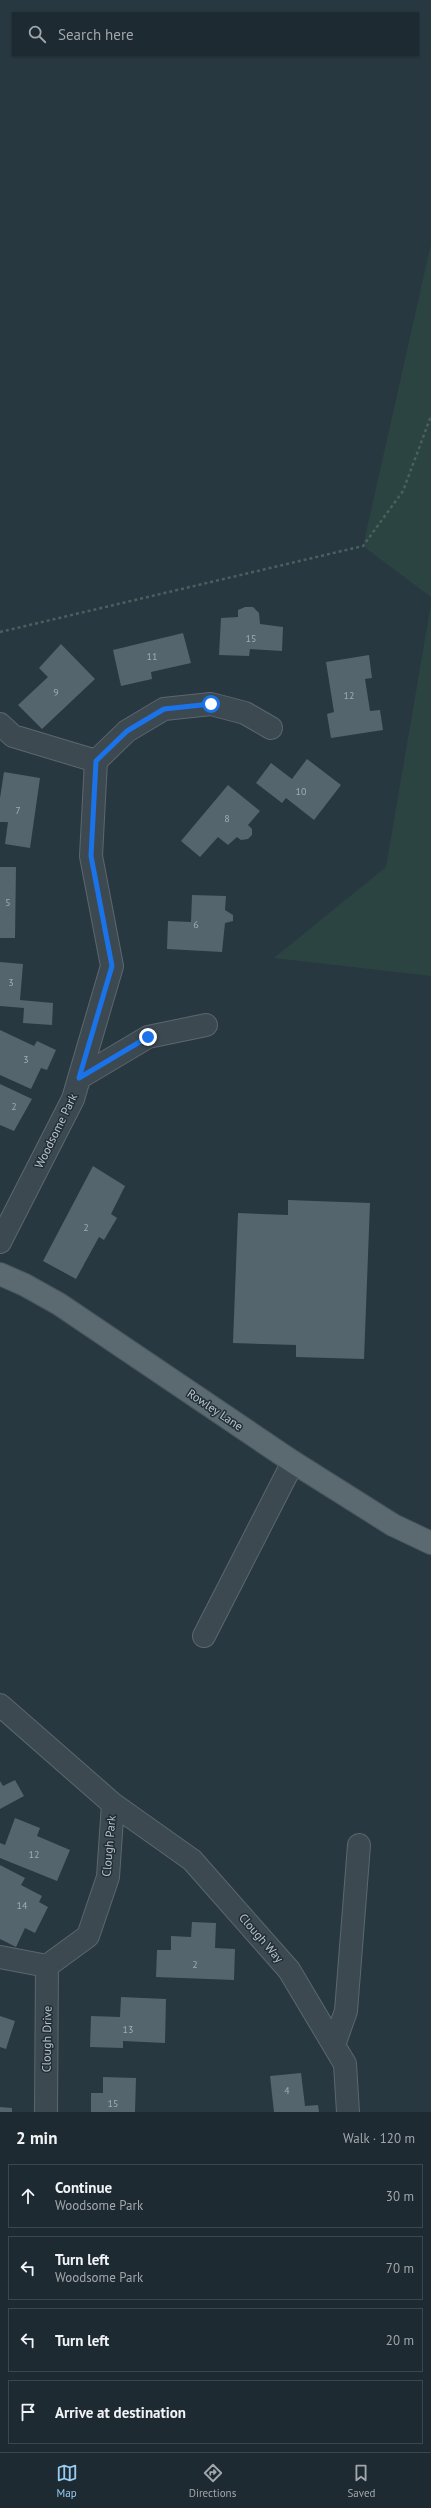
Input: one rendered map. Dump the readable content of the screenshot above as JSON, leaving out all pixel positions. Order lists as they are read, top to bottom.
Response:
{
  "streets": {
    "main road": ["Rowley Lane"],
    "street": [
      "Woodsome Park",
      "Clough Park",
      "Clough Way",
      "Clough Drive"
    ]
  },
  "crossings": [
    ["Clough Park", "Clough Way"],
    ["Clough Park", "Clough Drive"]
  ],
  "house_numbers": [
    "15",
    "11",
    "9",
    "12",
    "10",
    "7",
    "8",
    "5",
    "6",
    "3",
    "3",
    "2",
    "2",
    "12",
    "14",
    "2",
    "13",
    "4",
    "15"
  ],
  "page": {
    "search": "Search here",
    "heading": ["2 min", "Walk · 120 m"],
    "list": [
      ["Continue", "Woodsome Park", "30 m"],
      ["Turn left", "Woodsome Park", "70 m"],
      ["Turn left", "20 m"],
      "Arrive at destination"
    ],
    "nav": ["Map", "Directions", "Saved"]
  }
}
